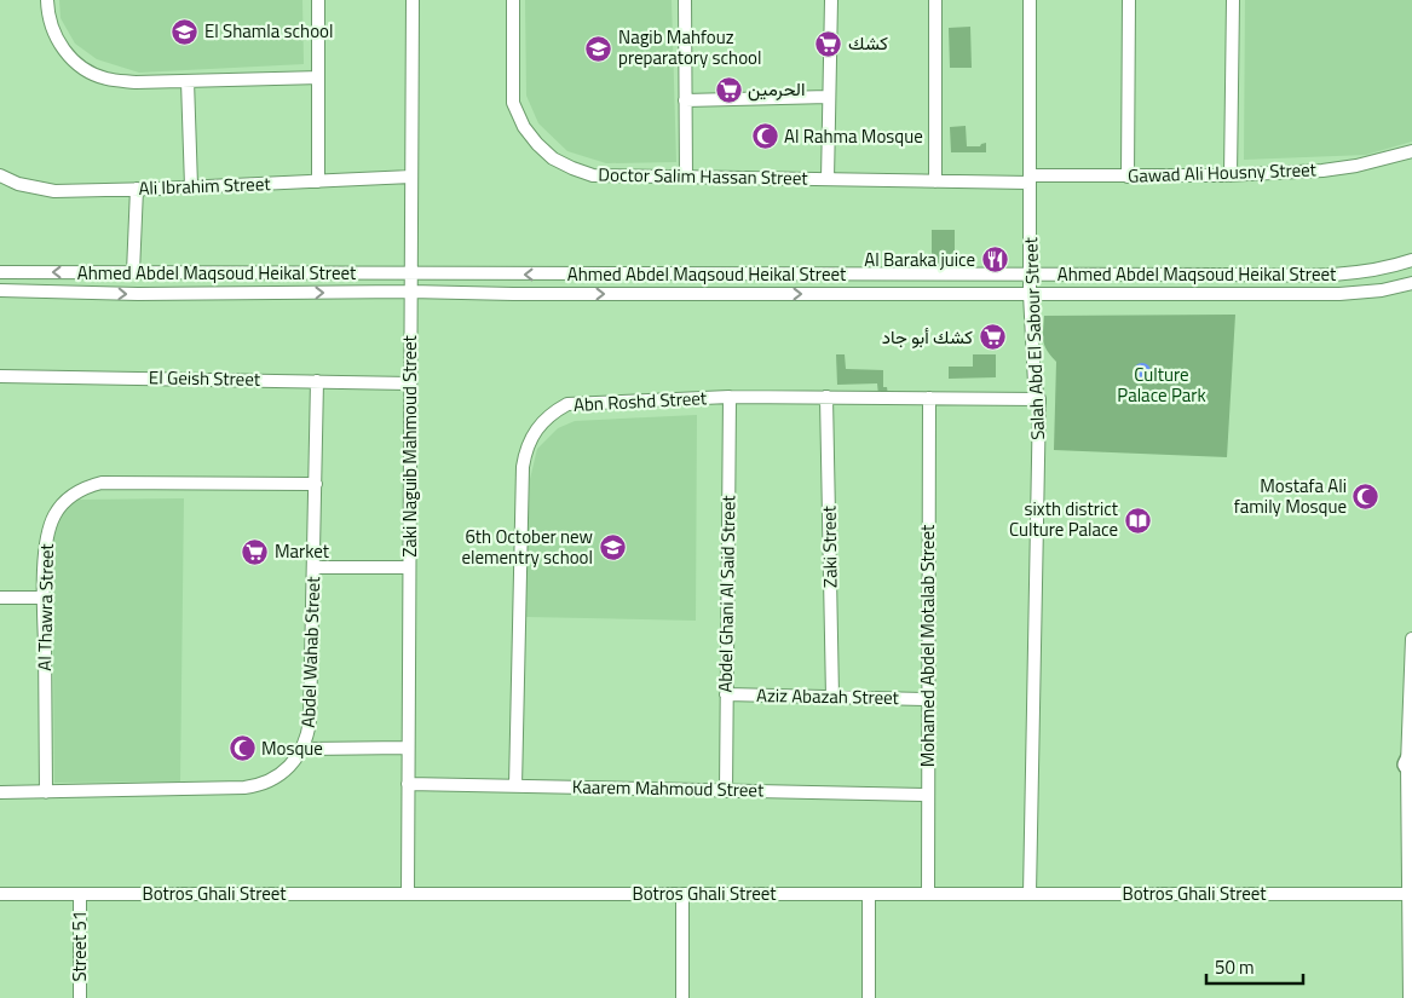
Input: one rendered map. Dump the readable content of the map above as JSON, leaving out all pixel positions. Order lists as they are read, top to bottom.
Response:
{
  "streets": {
    "street": [
      "Gawad Ali Housny Street",
      "Doctor Salim Hassan Street",
      "Ali Ibrahim Street",
      "Ahmed Abdel Maqsoud Heikal Street",
      "Salah Abd El Sabour Street",
      "El Geish Street",
      "Abn Roshd Street",
      "Zaki Naguib Mahmoud Street",
      "Zaki Street",
      "Abdel Ghani Al Said Street",
      "Al Thawra Street",
      "Mohamed Abdel Motalab Street",
      "Abdel Wahab Street",
      "Aziz Abazah Street",
      "Kaarem Mahmoud Street",
      "Botros Ghali Street",
      "Street 51"
    ]
  },
  "crossings": [
    ["Gawad Ali Housny Street", "Doctor Salim Hassan Street"],
    ["Gawad Ali Housny Street", "Salah Abd El Sabour Street"],
    ["Doctor Salim Hassan Street", "Salah Abd El Sabour Street"],
    ["Ali Ibrahim Street", "Zaki Naguib Mahmoud Street"],
    ["Ahmed Abdel Maqsoud Heikal Street", "Salah Abd El Sabour Street"],
    ["Ahmed Abdel Maqsoud Heikal Street", "Zaki Naguib Mahmoud Street"],
    ["Salah Abd El Sabour Street", "Abn Roshd Street"],
    ["Salah Abd El Sabour Street", "Botros Ghali Street"],
    ["El Geish Street", "Zaki Naguib Mahmoud Street"],
    ["El Geish Street", "Abdel Wahab Street"],
    ["Abn Roshd Street", "Zaki Street"],
    ["Abn Roshd Street", "Abdel Ghani Al Said Street"],
    ["Abn Roshd Street", "Mohamed Abdel Motalab Street"],
    ["Abn Roshd Street", "Kaarem Mahmoud Street"],
    ["Zaki Naguib Mahmoud Street", "Kaarem Mahmoud Street"],
    ["Zaki Naguib Mahmoud Street", "Botros Ghali Street"],
    ["Zaki Street", "Aziz Abazah Street"],
    ["Abdel Ghani Al Said Street", "Aziz Abazah Street"],
    ["Abdel Ghani Al Said Street", "Kaarem Mahmoud Street"],
    ["Al Thawra Street", "Abdel Wahab Street"],
    ["Mohamed Abdel Motalab Street", "Aziz Abazah Street"],
    ["Mohamed Abdel Motalab Street", "Kaarem Mahmoud Street"],
    ["Mohamed Abdel Motalab Street", "Botros Ghali Street"],
    ["Botros Ghali Street", "Street 51"]
  ],
  "parks": ["Culture Palace Park"],
  "places": {
    "school or university": ["El Shamla school", "Nagib Mahfouz preparatory school", "6th October new elementry school"],
    "supermarket": [
      "كشك",
      "الحرمين",
      "كشك أبو جاد",
      "Market"
    ],
    "mosque": ["Al Rahma Mosque", "Mostafa Ali family Mosque", "Mosque"],
    "restaurant": ["Al Baraka juice"],
    "library": ["sixth district Culture Palace"]
  },
  "scale_bar": "50 m"
}
